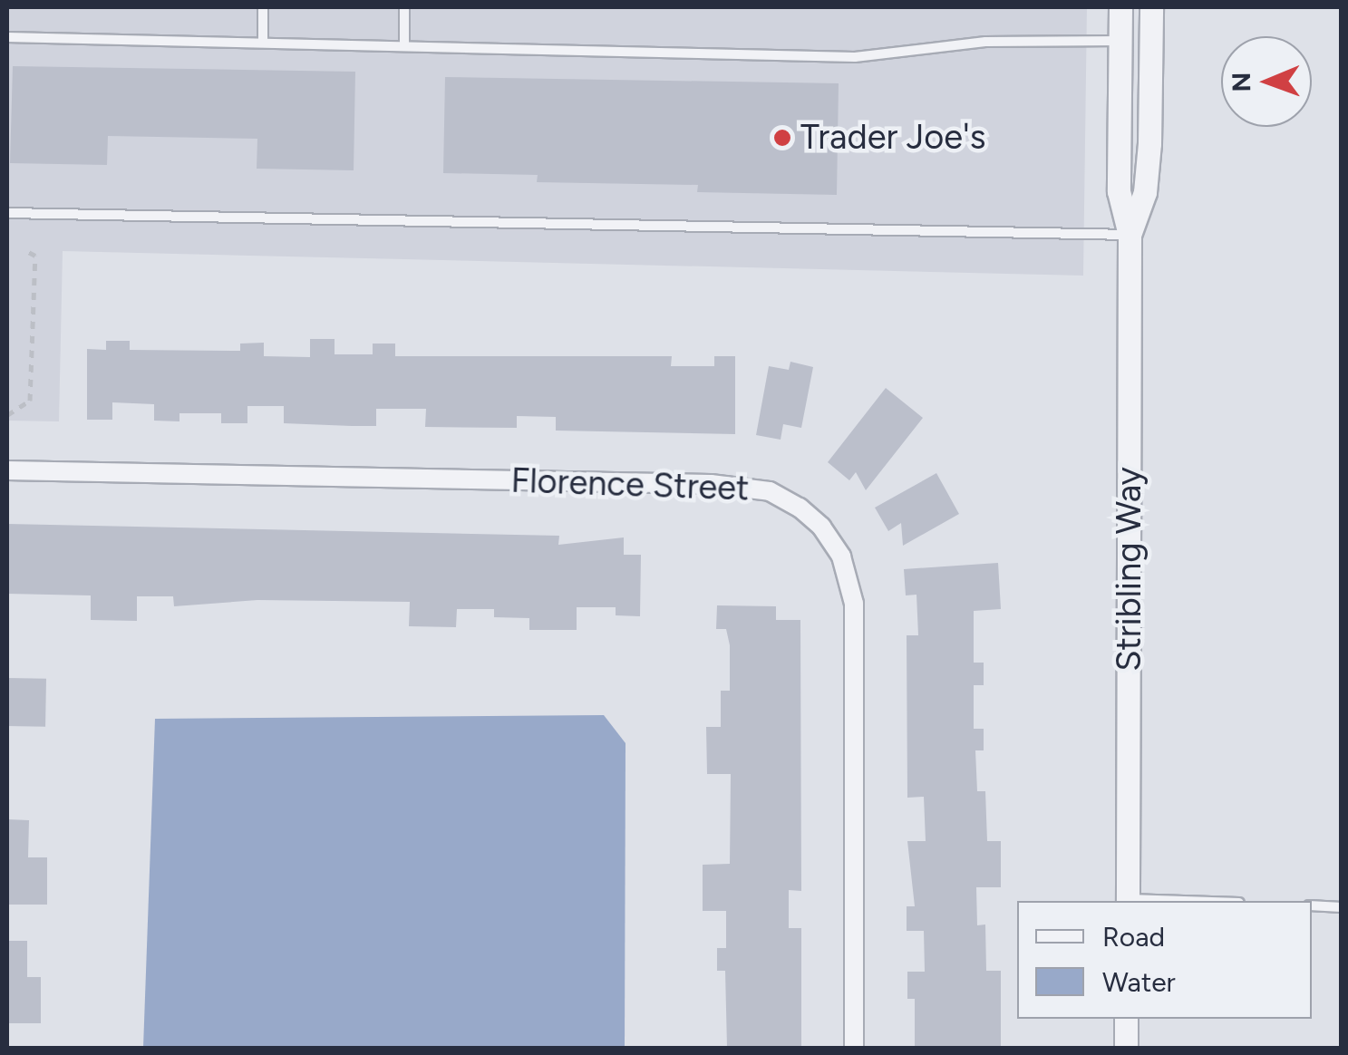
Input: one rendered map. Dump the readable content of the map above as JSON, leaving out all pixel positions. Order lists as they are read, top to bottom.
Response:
{
  "streets": {
    "street": ["Florence Street", "Stribling Way"]
  },
  "places": ["Trader Joe's"],
  "legend": ["Road", "Water"],
  "north": "left"
}
